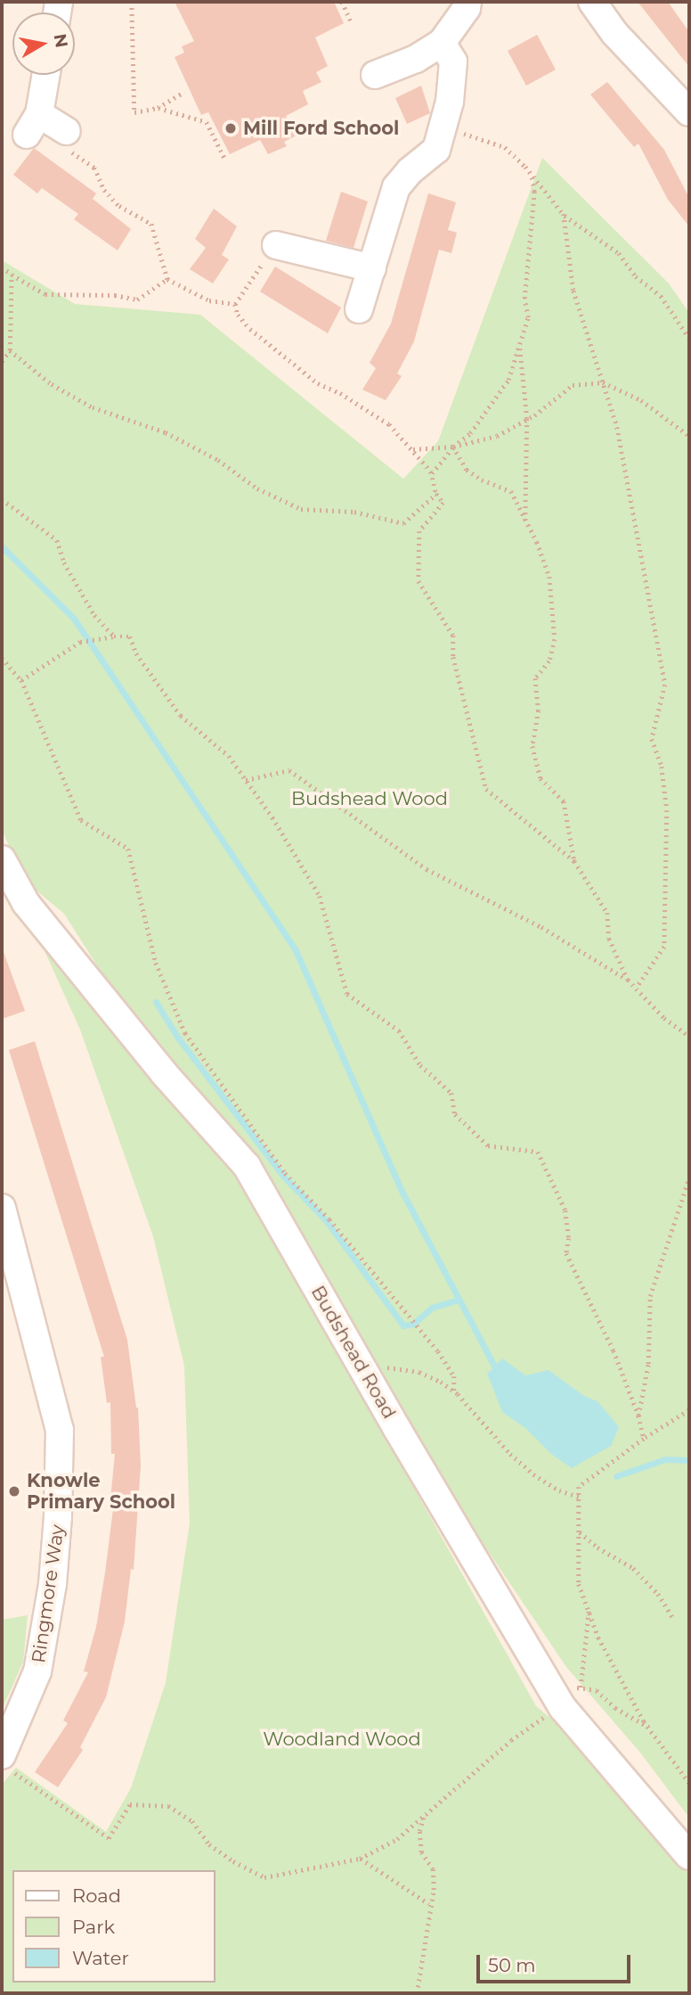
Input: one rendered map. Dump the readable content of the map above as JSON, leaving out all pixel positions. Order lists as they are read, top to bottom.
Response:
{
  "streets": {
    "street": ["Budshead Road", "Ringmore Way"]
  },
  "parks": ["Budshead Wood", "Woodland Wood"],
  "places": ["Mill Ford School", "Knowle Primary School"],
  "legend": ["Road", "Park", "Water"],
  "scale_bar": "50 m",
  "north": "right"
}
